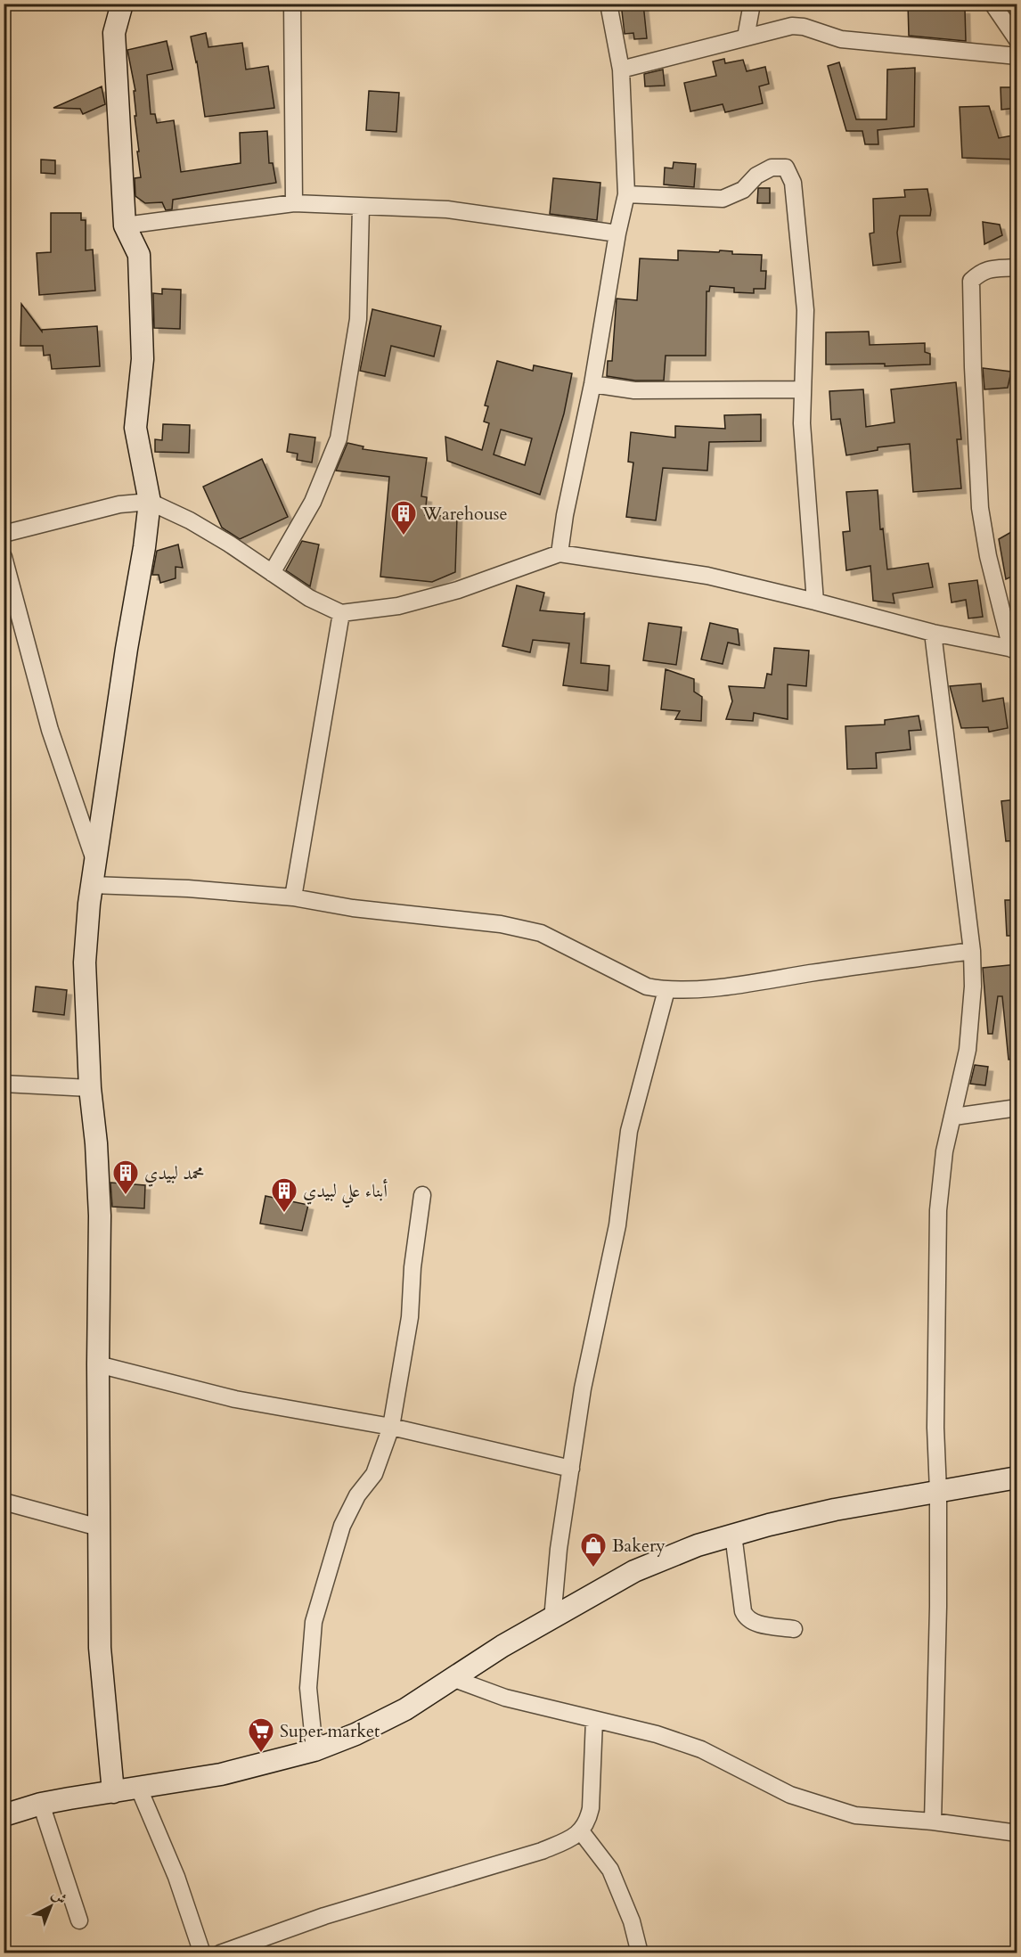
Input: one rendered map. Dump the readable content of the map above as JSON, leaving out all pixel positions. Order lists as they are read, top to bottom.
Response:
{
  "places": {
    "building": ["Warehouse", "محمد لبيدي", "أبناء علي لبيدي"],
    "shop": ["Bakery"],
    "supermarket": ["Super market"]
  },
  "north": "top right"
}
